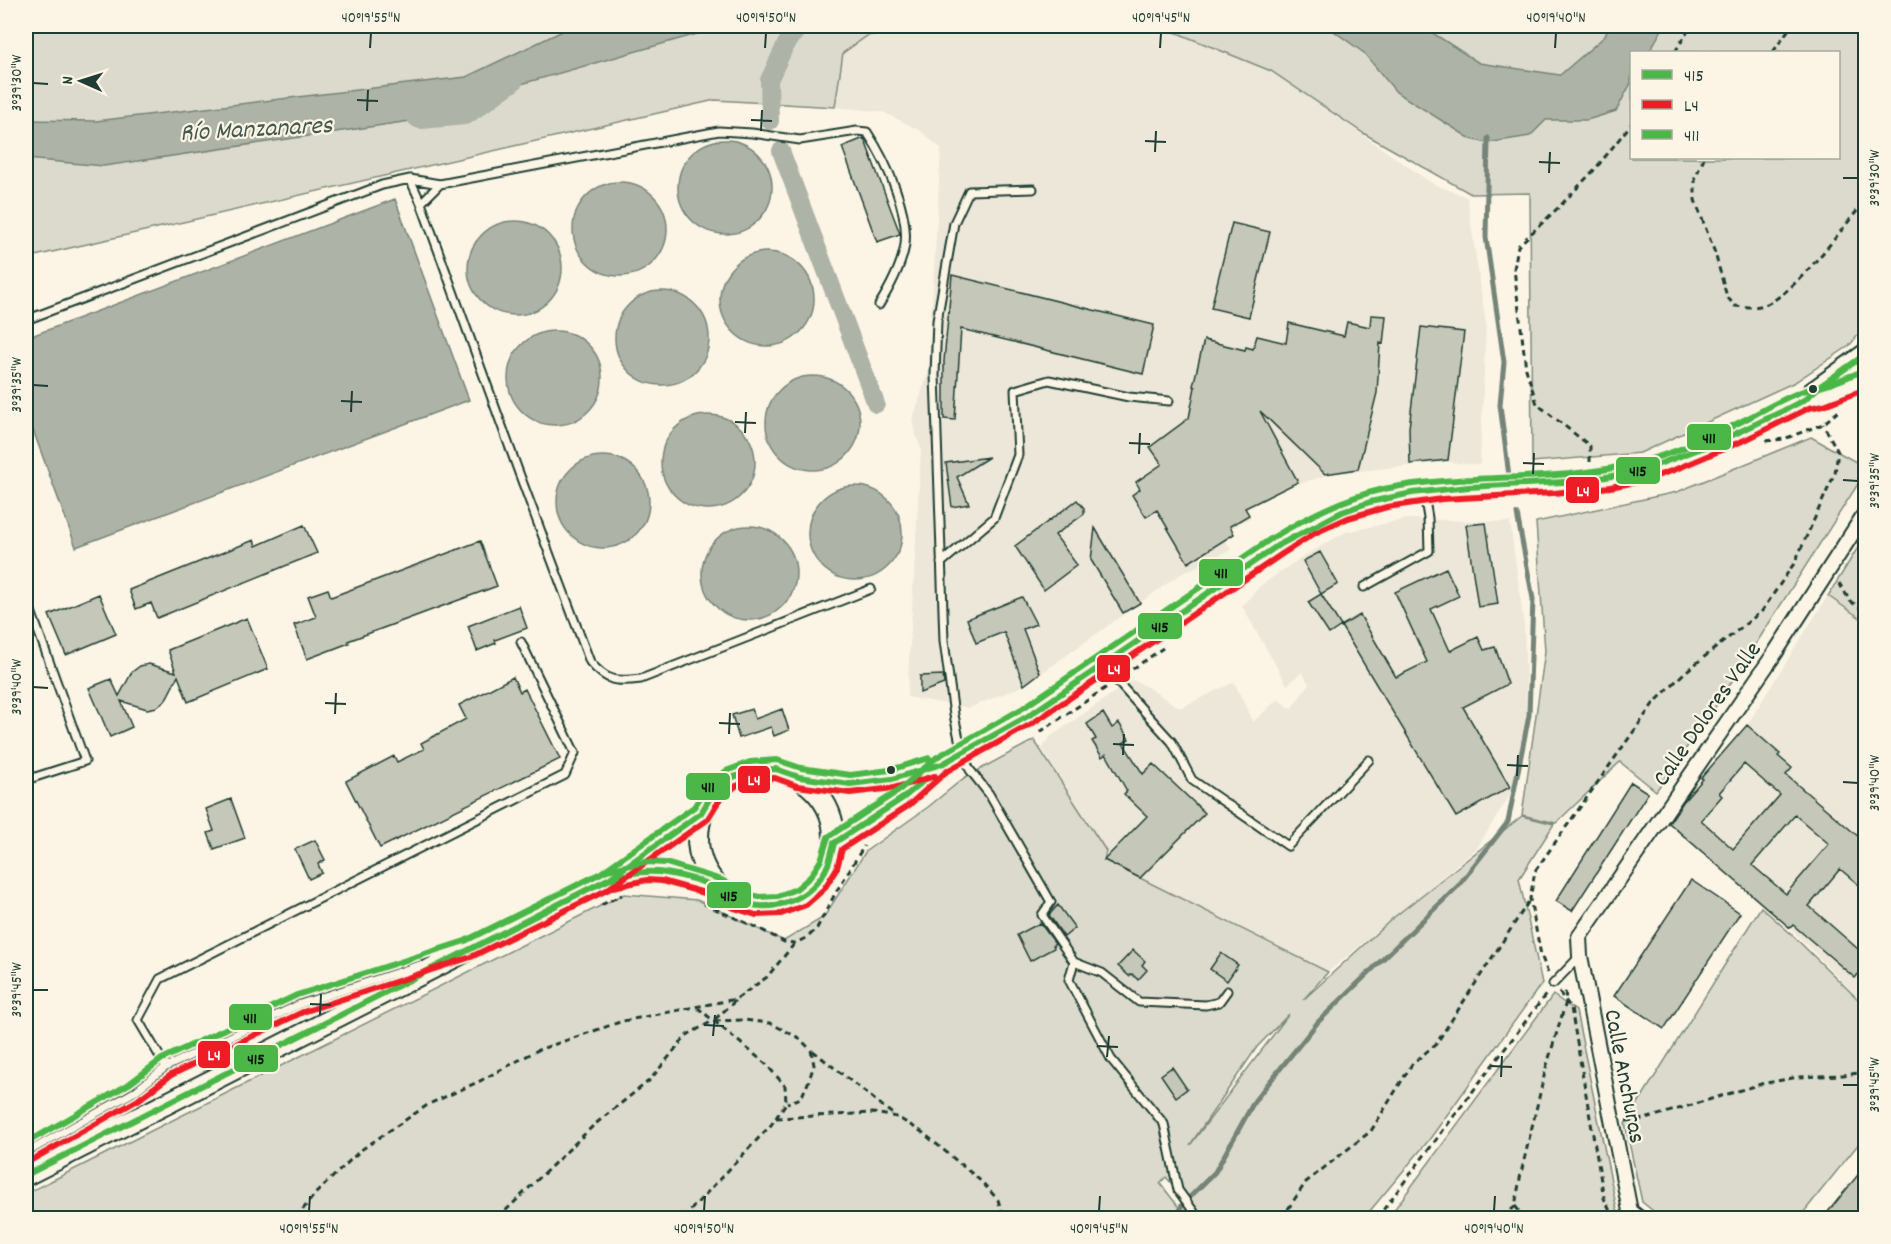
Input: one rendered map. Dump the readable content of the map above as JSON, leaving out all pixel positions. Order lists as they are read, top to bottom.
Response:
{
  "streets": {
    "street": ["Calle Dolores Valle", "Calle Anchuras"]
  },
  "crossings": [
    ["Calle Dolores Valle", "Calle Anchuras"]
  ],
  "water": ["Río Manzanares"],
  "lines": ["transit line 415", "transit line 411", "transit line L4"],
  "legend": ["415", "L4", "411"],
  "north": "left",
  "coordinates": [
    "40°19'55\"N",
    "40°19'50\"N",
    "40°19'45\"N",
    "40°19'40\"N",
    "3°39'30\"W",
    "3°39'35\"W",
    "3°39'40\"W",
    "3°39'45\"W"
  ]
}
